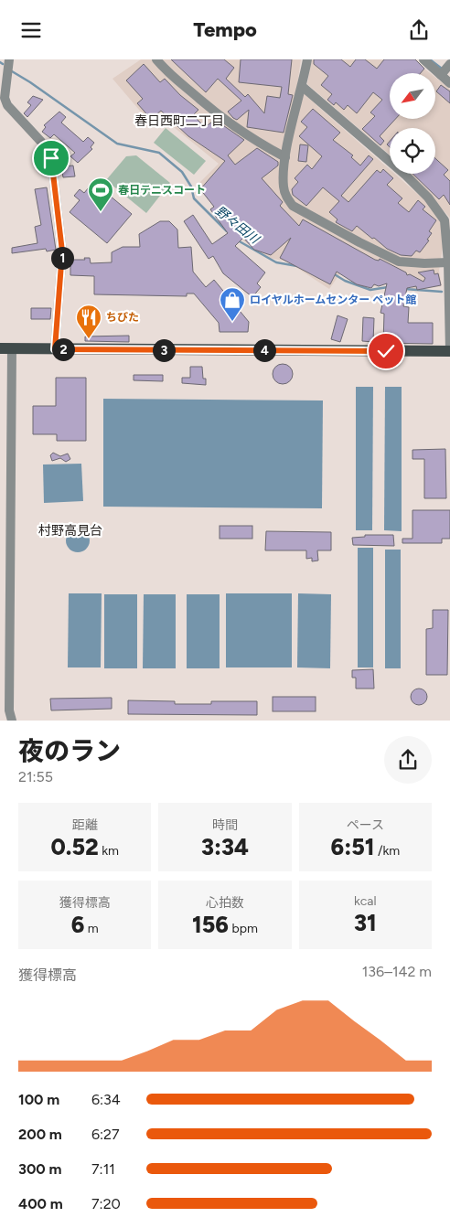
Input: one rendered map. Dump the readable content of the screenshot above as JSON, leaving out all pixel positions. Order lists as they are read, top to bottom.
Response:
{
  "districts": ["春日西町二丁目", "村野高見台"],
  "water": ["野々田川"],
  "places": {
    "sports": ["春日テニスコート"],
    "shop": ["ロイヤルホームセンター ペット館"],
    "restaurant": ["ちびた"]
  },
  "north": "bottom left",
  "page": {
    "header": "Tempo",
    "pins": [
      "1",
      "2",
      "3",
      "4"
    ],
    "heading": ["夜のラン", "21:55"],
    "stats": [
      ["距離", "0.52 km"],
      ["時間", "3:34"],
      ["ペース", "6:51 /km"],
      ["獲得標高", "6 m"],
      ["心拍数", "156 bpm"],
      ["kcal", "31"]
    ],
    "chart": ["獲得標高", "136–142 m"],
    "list": [
      {
        "name": "100 m",
        "note": "6:34"
      },
      {
        "name": "200 m",
        "note": "6:27"
      },
      {
        "name": "300 m",
        "note": "7:11"
      },
      {
        "name": "400 m",
        "note": "7:20"
      }
    ]
  }
}
